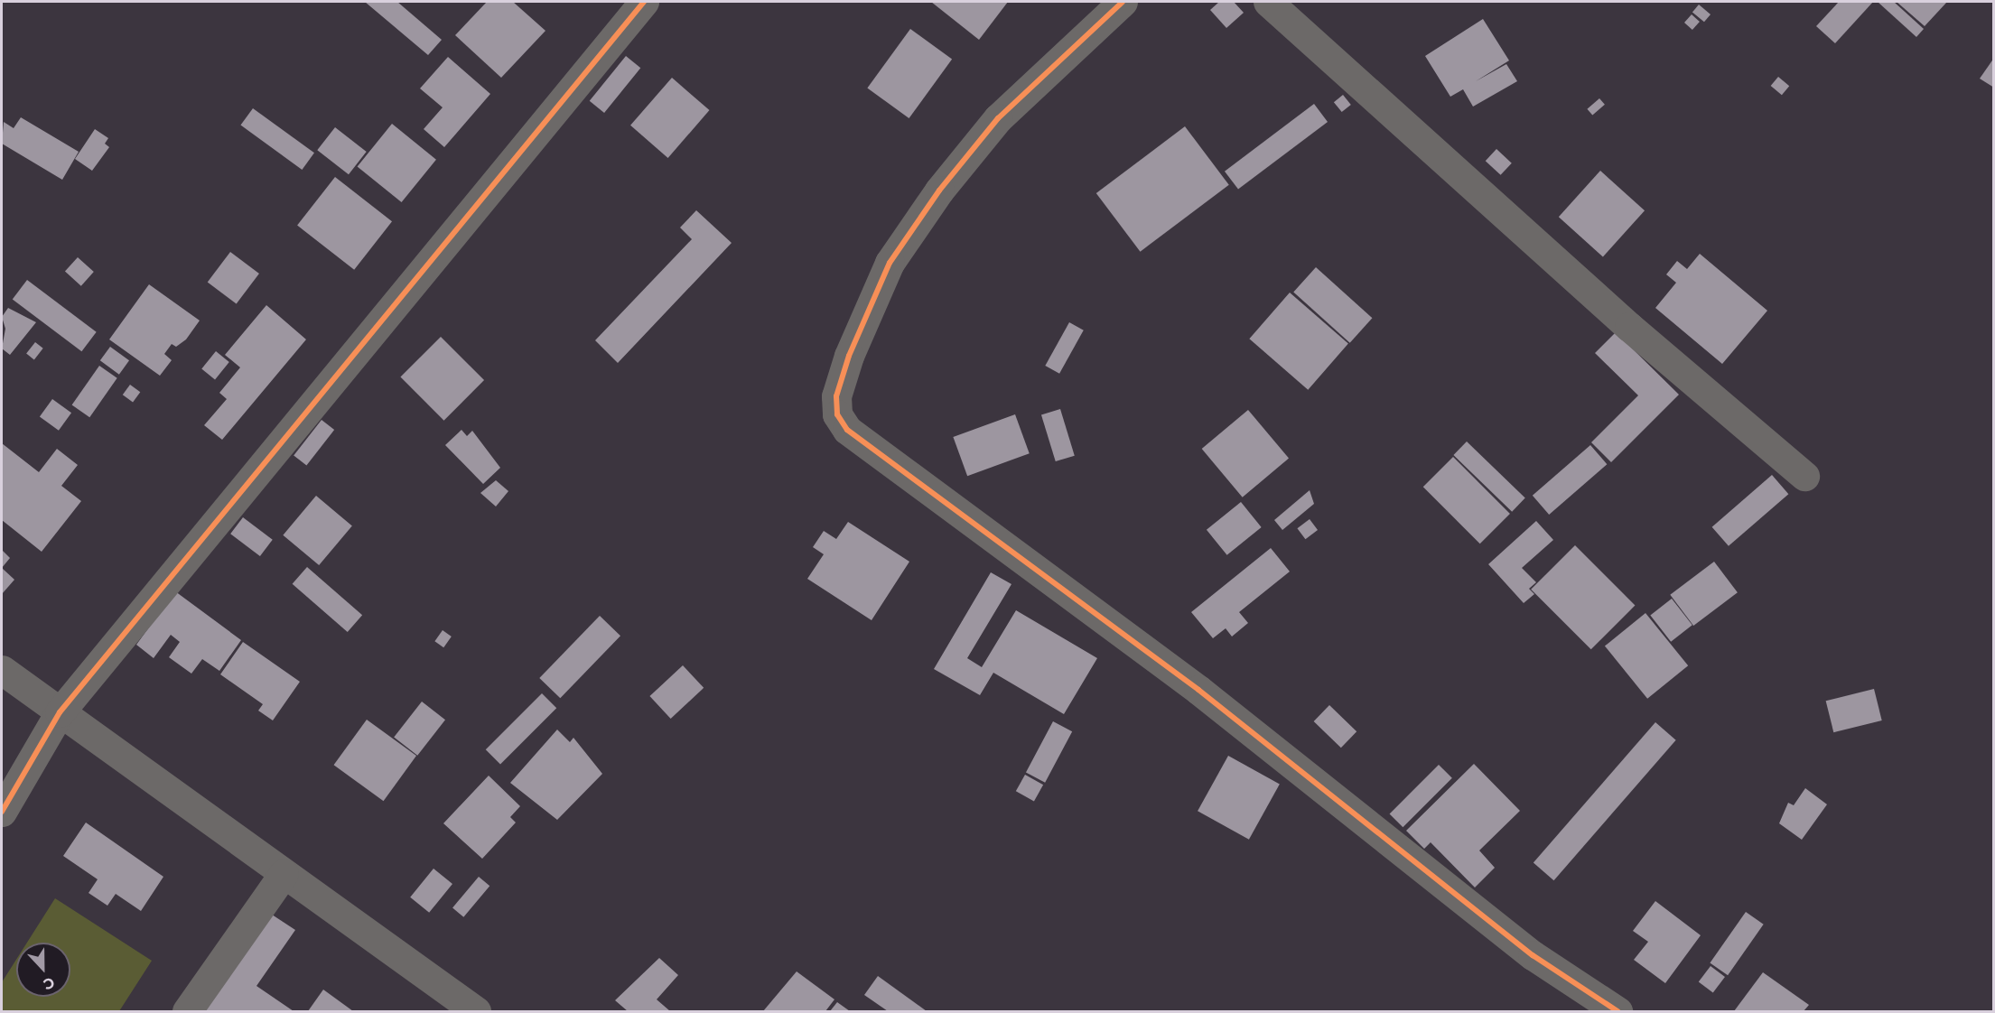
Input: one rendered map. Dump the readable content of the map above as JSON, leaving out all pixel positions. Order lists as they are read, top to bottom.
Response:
{
  "north": "bottom"
}
